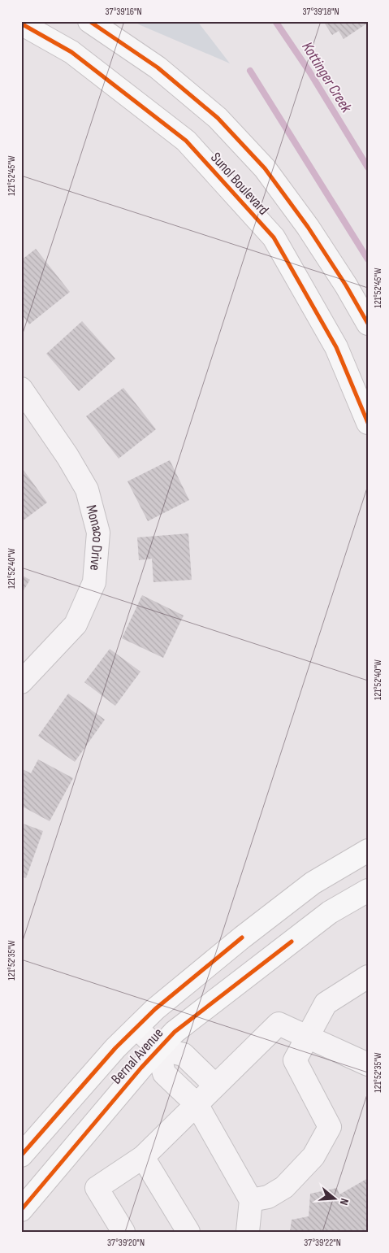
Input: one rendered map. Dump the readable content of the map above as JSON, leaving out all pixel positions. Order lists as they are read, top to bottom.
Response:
{
  "streets": {
    "main road": ["Sunol Boulevard", "Bernal Avenue"],
    "street": ["Monaco Drive"]
  },
  "water": ["Kottinger Creek"],
  "north": "right",
  "coordinates": [
    "37°39'16\"N",
    "37°39'18\"N",
    "121°52'45\"W",
    "121°52'40\"W",
    "121°52'35\"W",
    "37°39'20\"N",
    "37°39'22\"N"
  ]
}
